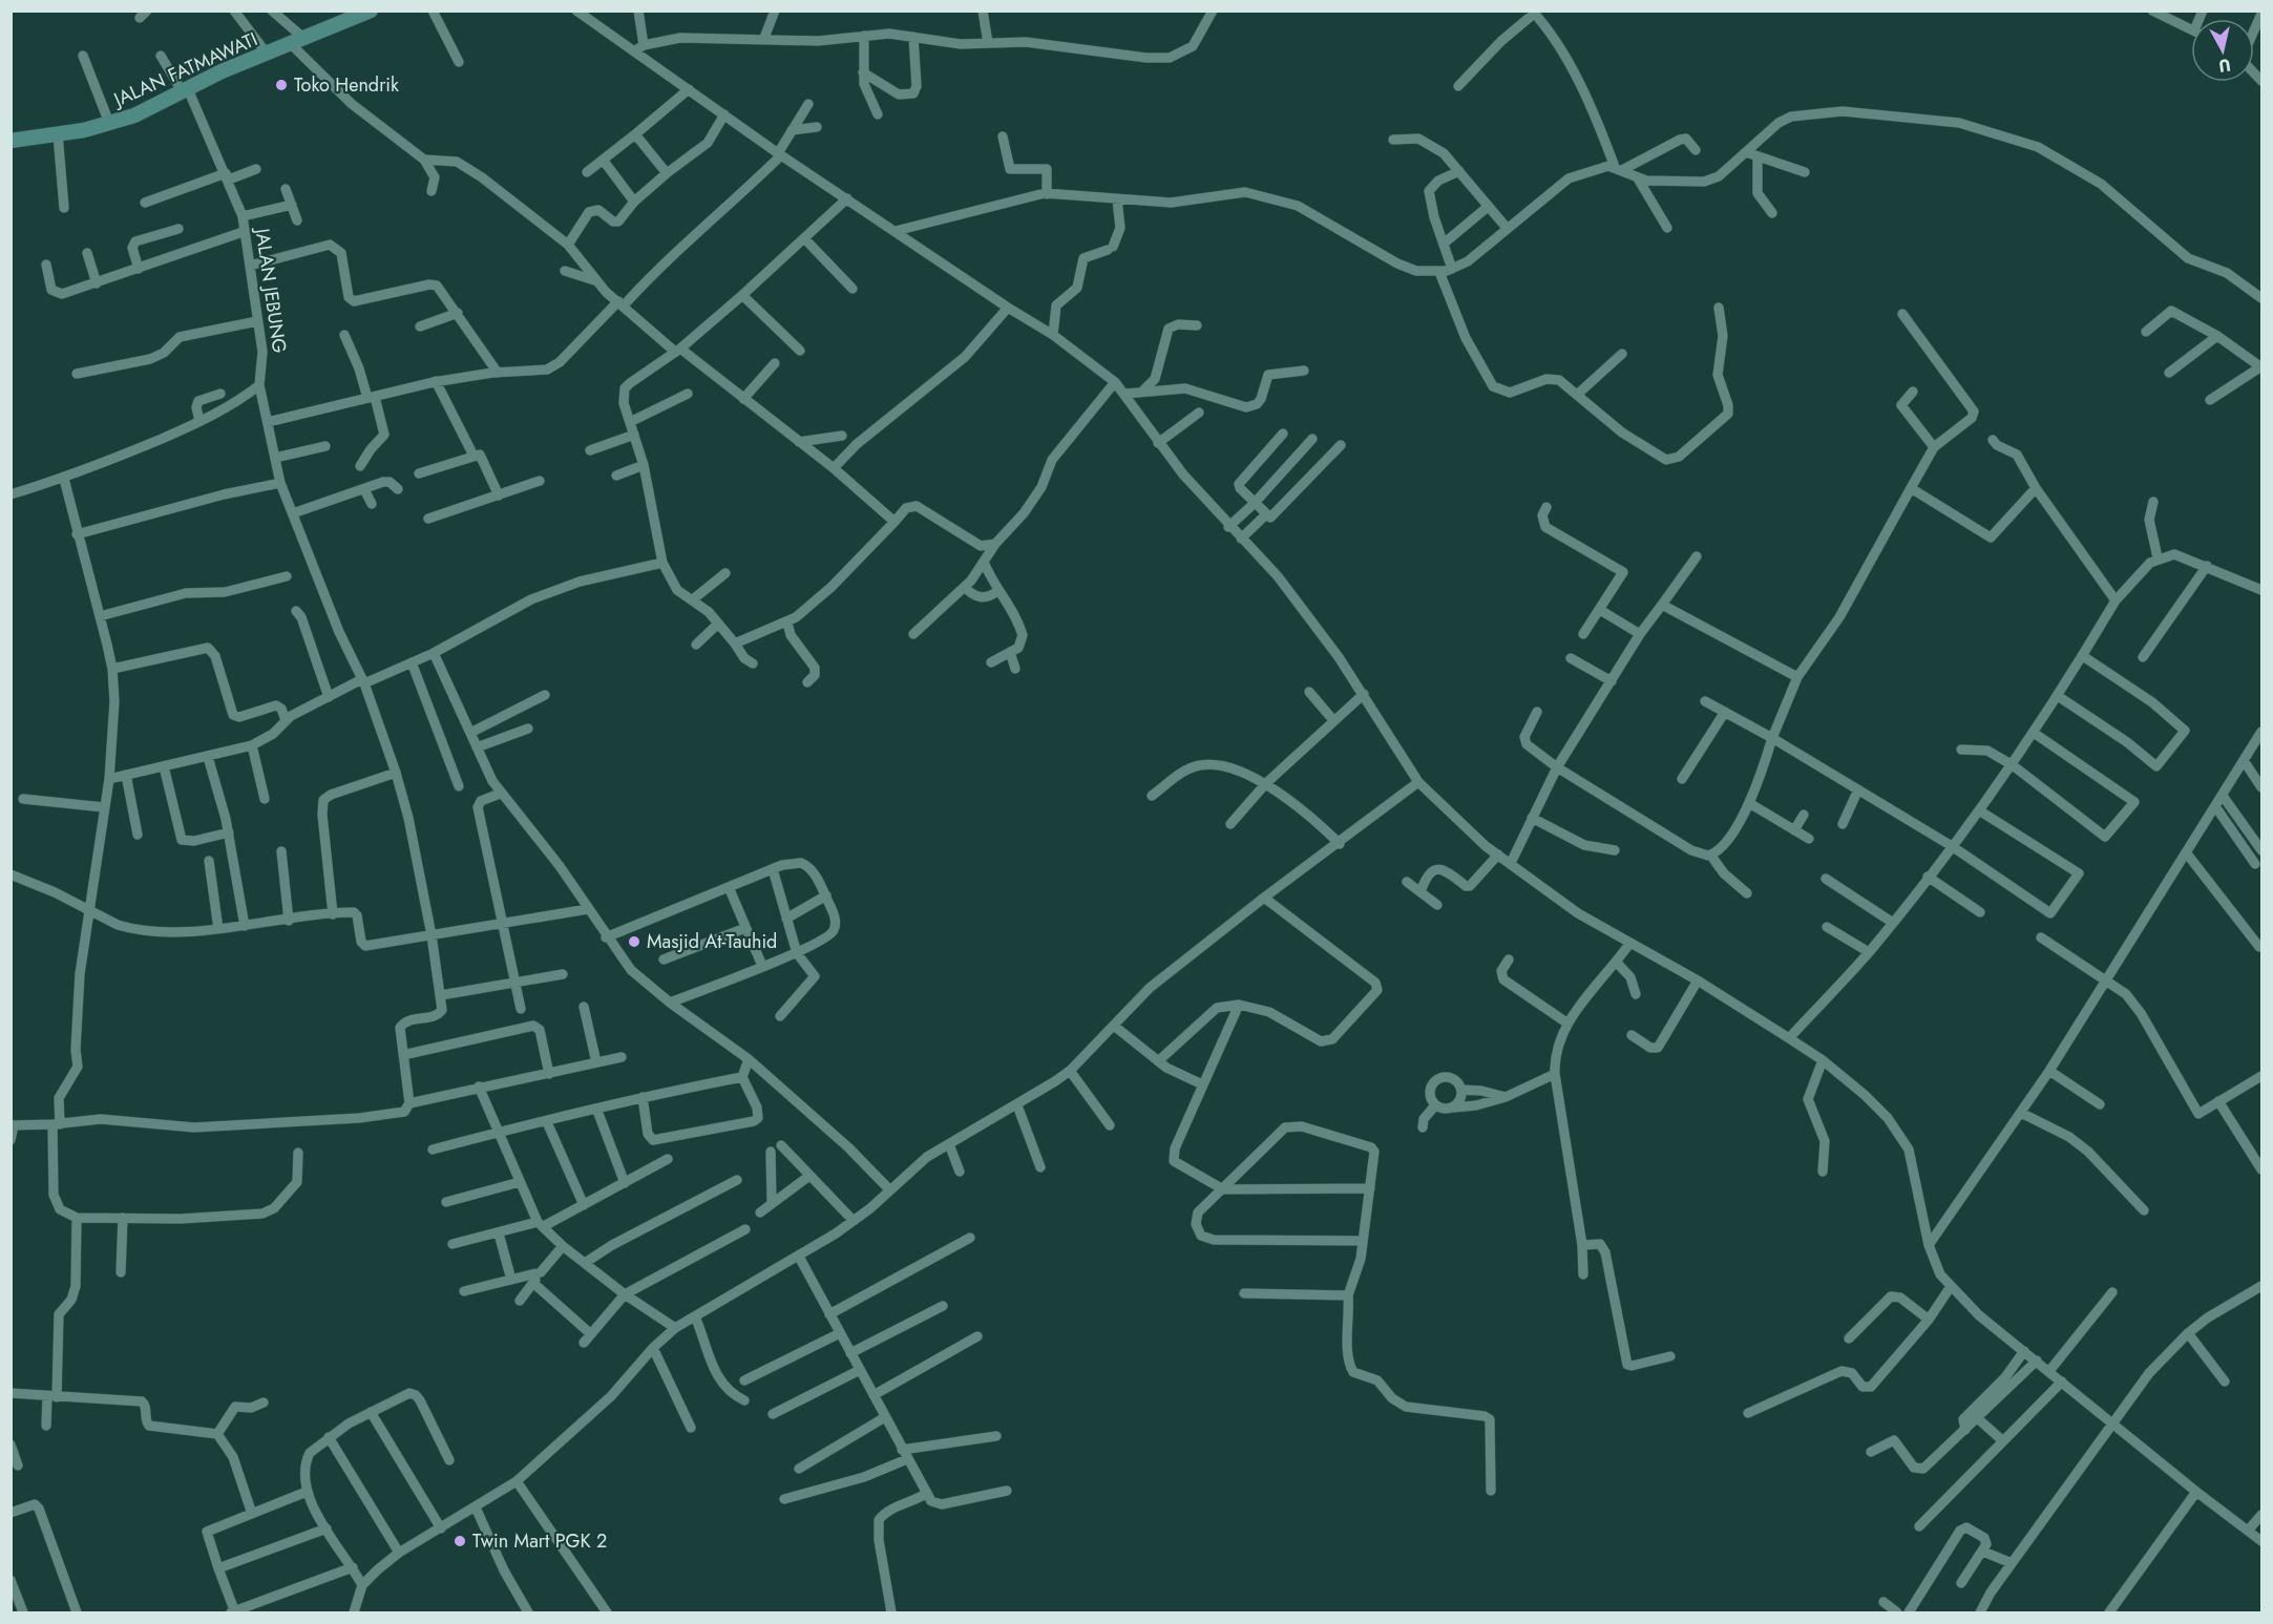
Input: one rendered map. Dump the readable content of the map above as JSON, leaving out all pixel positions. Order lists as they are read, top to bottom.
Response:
{
  "streets": {
    "street": ["JALAN FATMAWATI", "JALAN JEBUNG"]
  },
  "crossings": [
    ["JALAN FATMAWATI", "JALAN JEBUNG"]
  ],
  "places": ["Toko Hendrik", "Masjid At-Tauhid", "Twin Mart PGK 2"],
  "north": "bottom"
}
